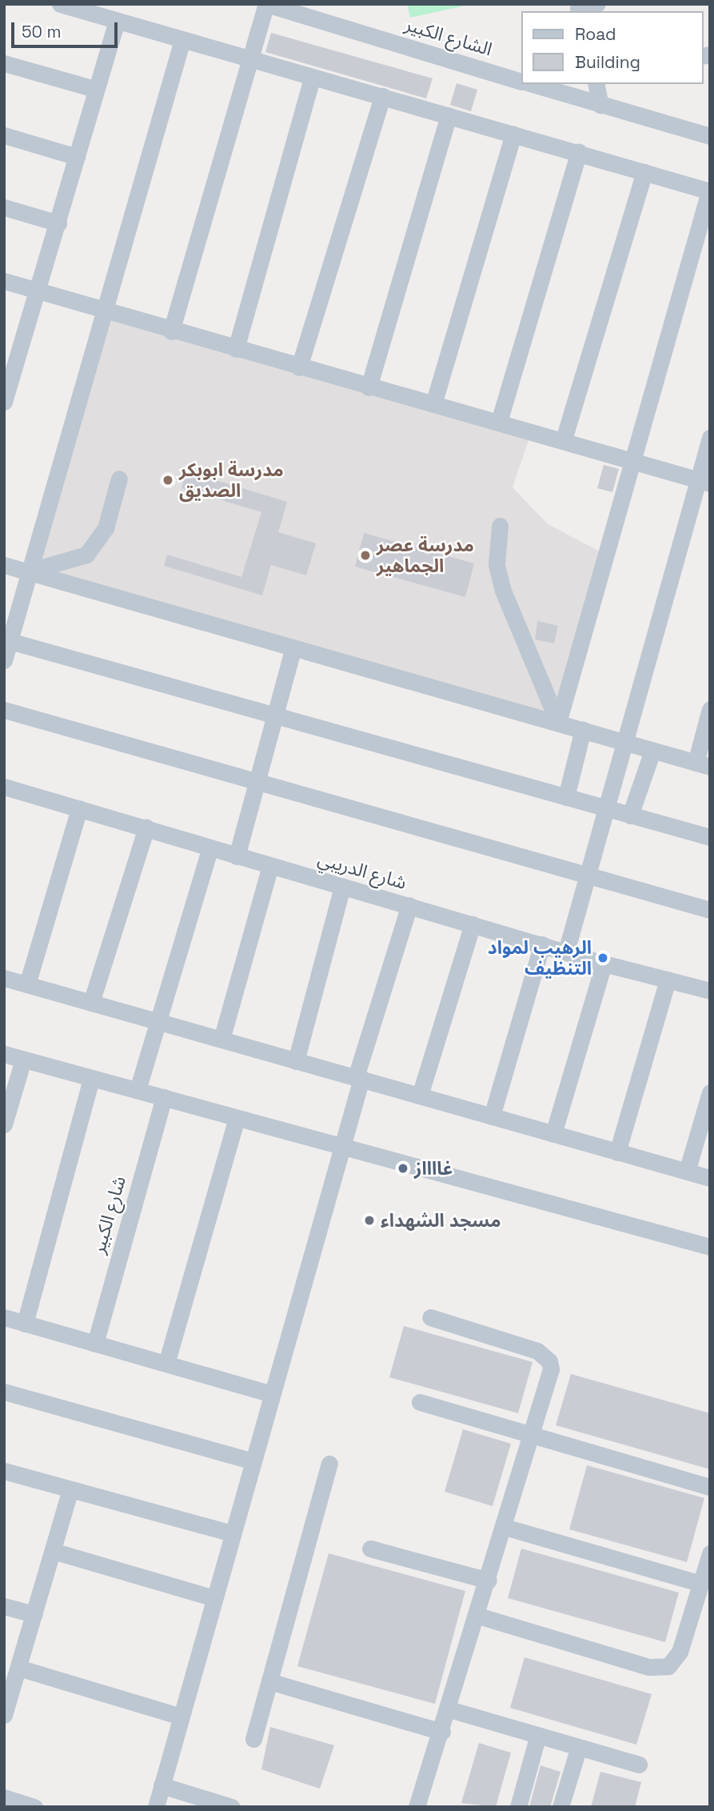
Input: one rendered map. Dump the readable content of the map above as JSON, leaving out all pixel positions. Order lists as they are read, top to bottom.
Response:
{
  "streets": {
    "street": ["الشارع الكبير", "شارع الدريبي", "شارع الكبير"]
  },
  "places": [
    "مدرسة ابوبكر الصديق",
    "مدرسة عصر الجماهير",
    "الرهيب لمواد التنظيف",
    "غااااز",
    "مسجد الشهداء"
  ],
  "legend": ["Road", "Building"],
  "scale_bar": "50 m"
}
